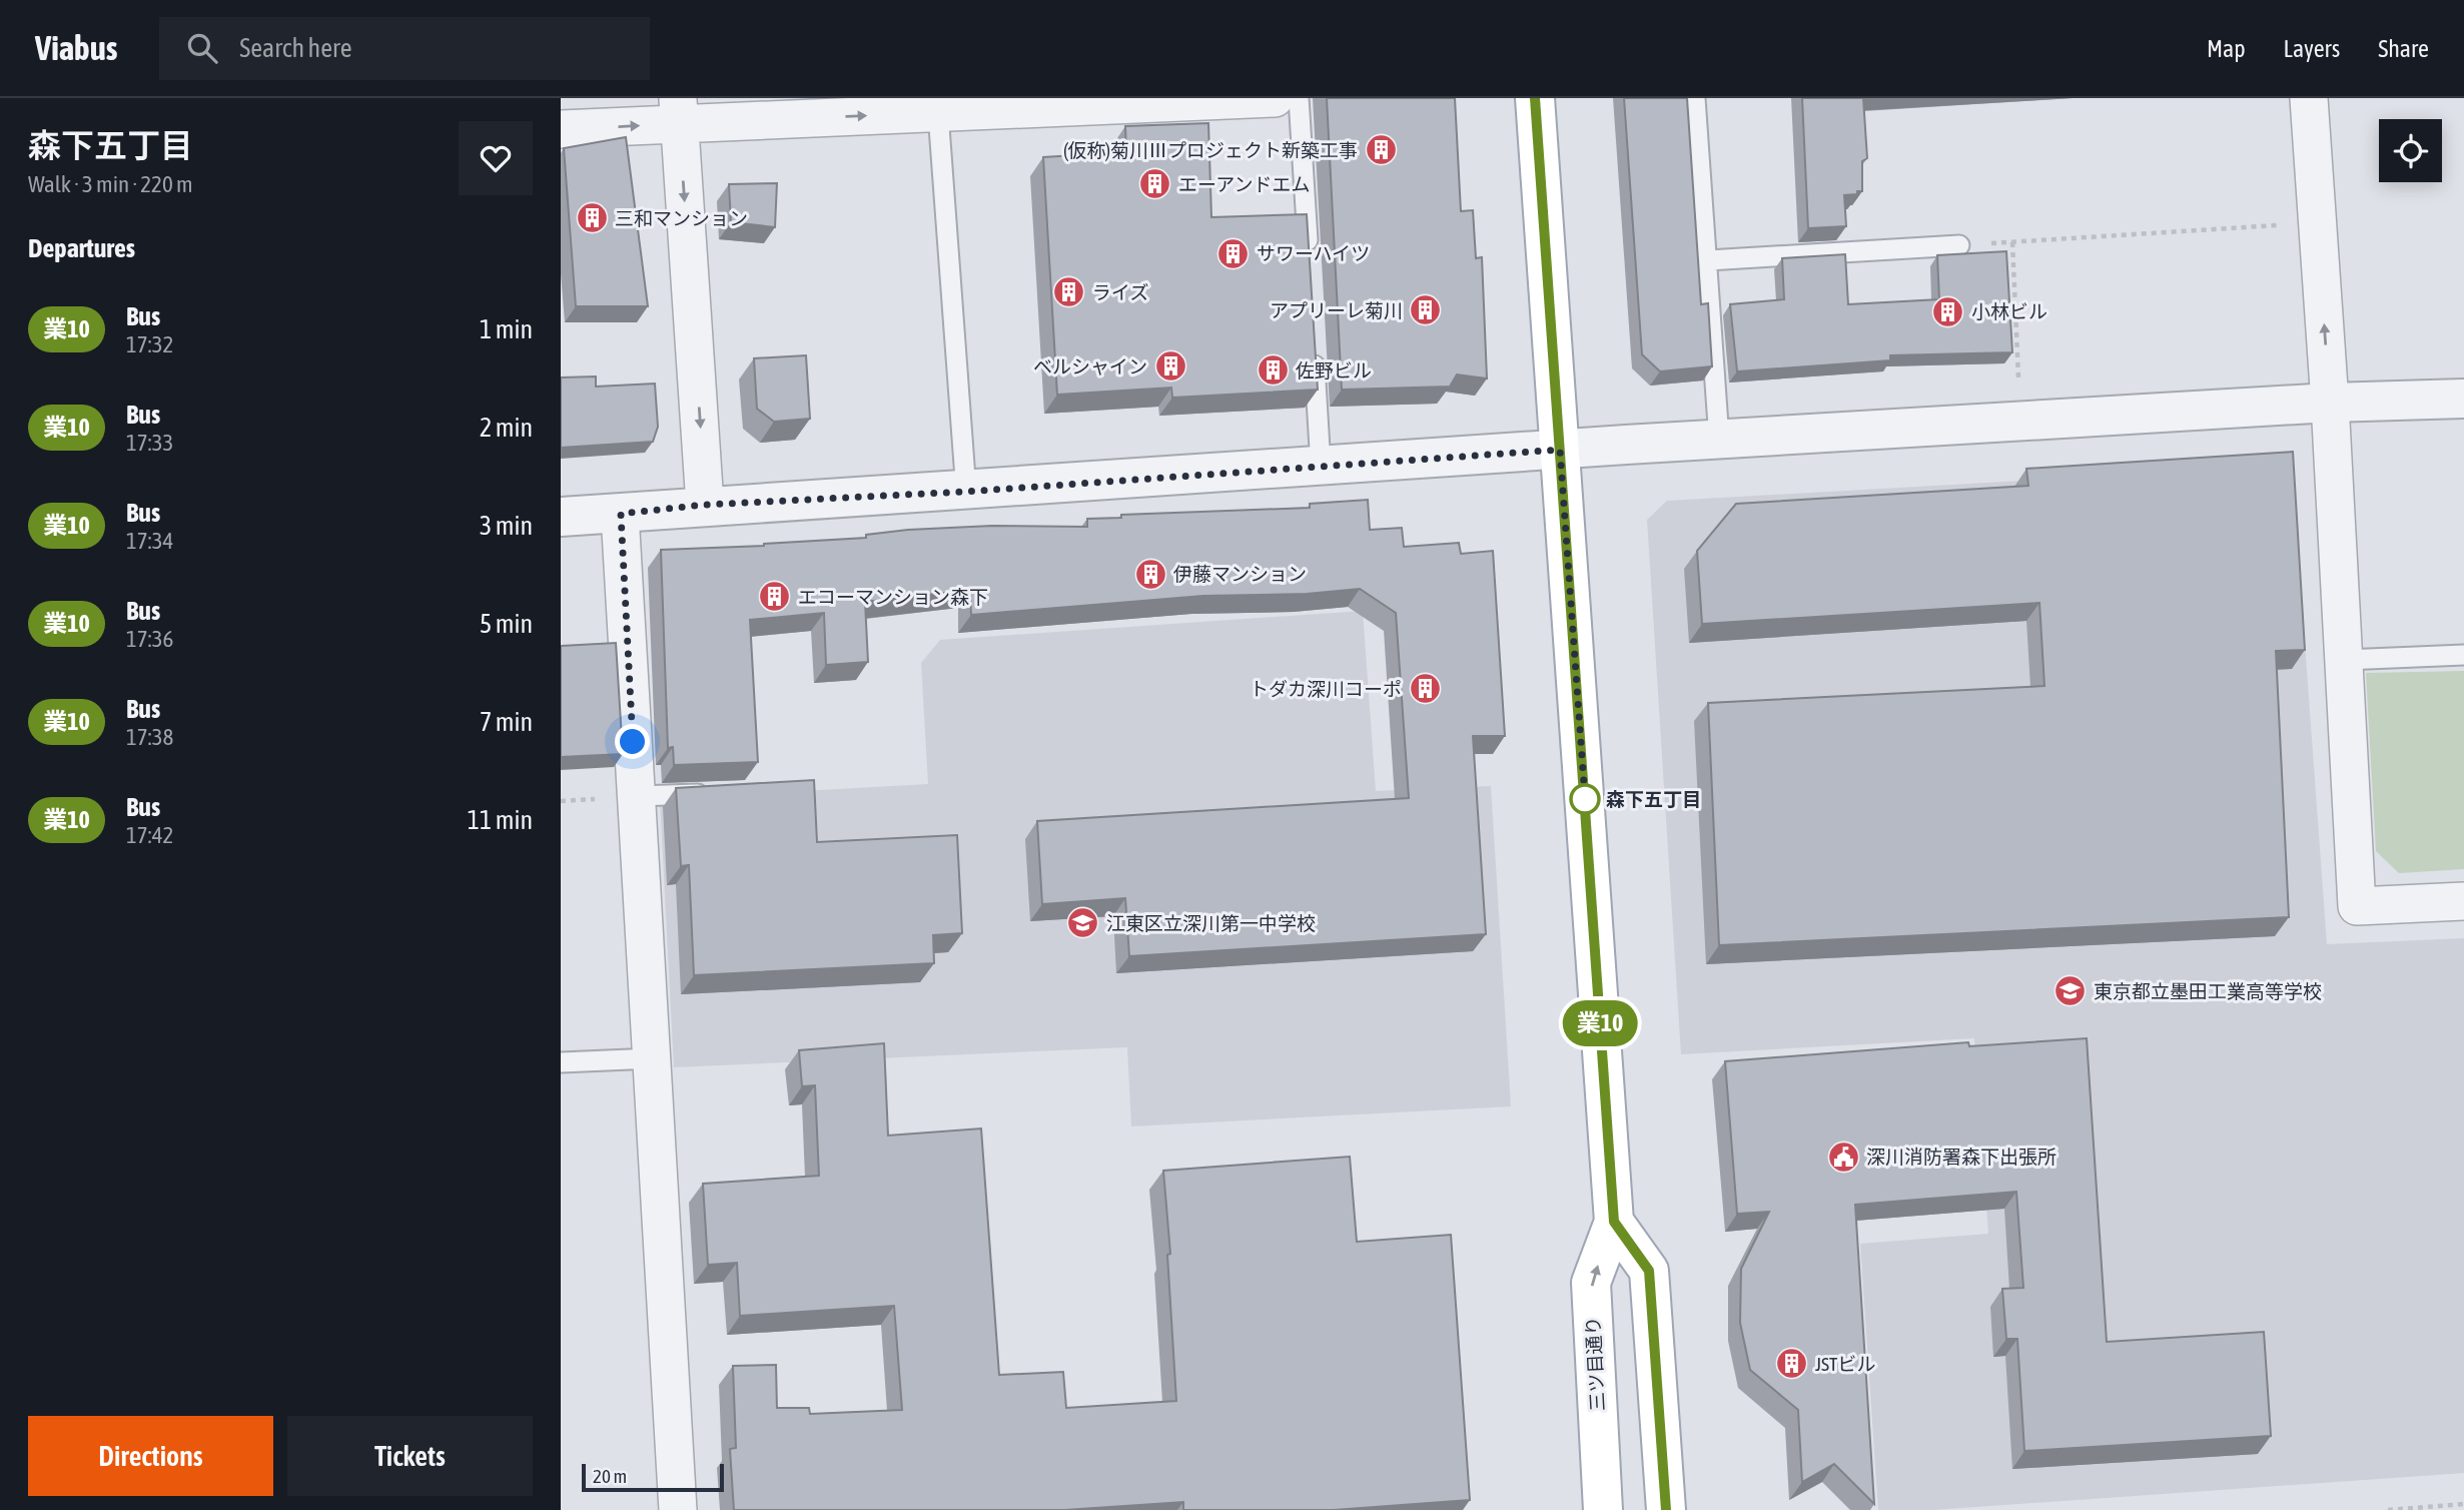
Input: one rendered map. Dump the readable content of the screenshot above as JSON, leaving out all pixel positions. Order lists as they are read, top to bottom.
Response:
{
  "streets": {
    "main road": ["三ツ目通り"]
  },
  "places": {
    "building": [
      "(仮称)菊川Ⅲプロジェクト新築工事",
      "エーアンドエム",
      "三和マンション",
      "サワーハイツ",
      "ライズ",
      "アプリーレ菊川",
      "小林ビル",
      "ベルシャイン",
      "佐野ビル",
      "伊藤マンション",
      "エコーマンション森下",
      "トダカ深川コーポ",
      "JSTビル"
    ],
    "other": ["森下五丁目"],
    "school or university": ["江東区立深川第一中学校", "東京都立墨田工業高等学校"],
    "public building": ["深川消防署森下出張所"]
  },
  "lines": ["bus line 業10"],
  "scale_bar": "20 m",
  "page": {
    "header": "Viabus",
    "search": "Search here",
    "nav": ["Map", "Layers", "Share"],
    "heading": [
      ["森下五丁目", "Walk · 3 min · 220 m"],
      "Departures"
    ],
    "on_map": "業10",
    "list": [
      {
        "mark": "業10",
        "name": "Bus",
        "note": "17:32",
        "value": "1 min"
      },
      {
        "mark": "業10",
        "name": "Bus",
        "note": "17:33",
        "value": "2 min"
      },
      {
        "mark": "業10",
        "name": "Bus",
        "note": "17:34",
        "value": "3 min"
      },
      {
        "mark": "業10",
        "name": "Bus",
        "note": "17:36",
        "value": "5 min"
      },
      {
        "mark": "業10",
        "name": "Bus",
        "note": "17:38",
        "value": "7 min"
      },
      {
        "mark": "業10",
        "name": "Bus",
        "note": "17:42",
        "value": "11 min"
      }
    ],
    "buttons": ["Directions", "Tickets"],
    "scale": "20 m"
  }
}
